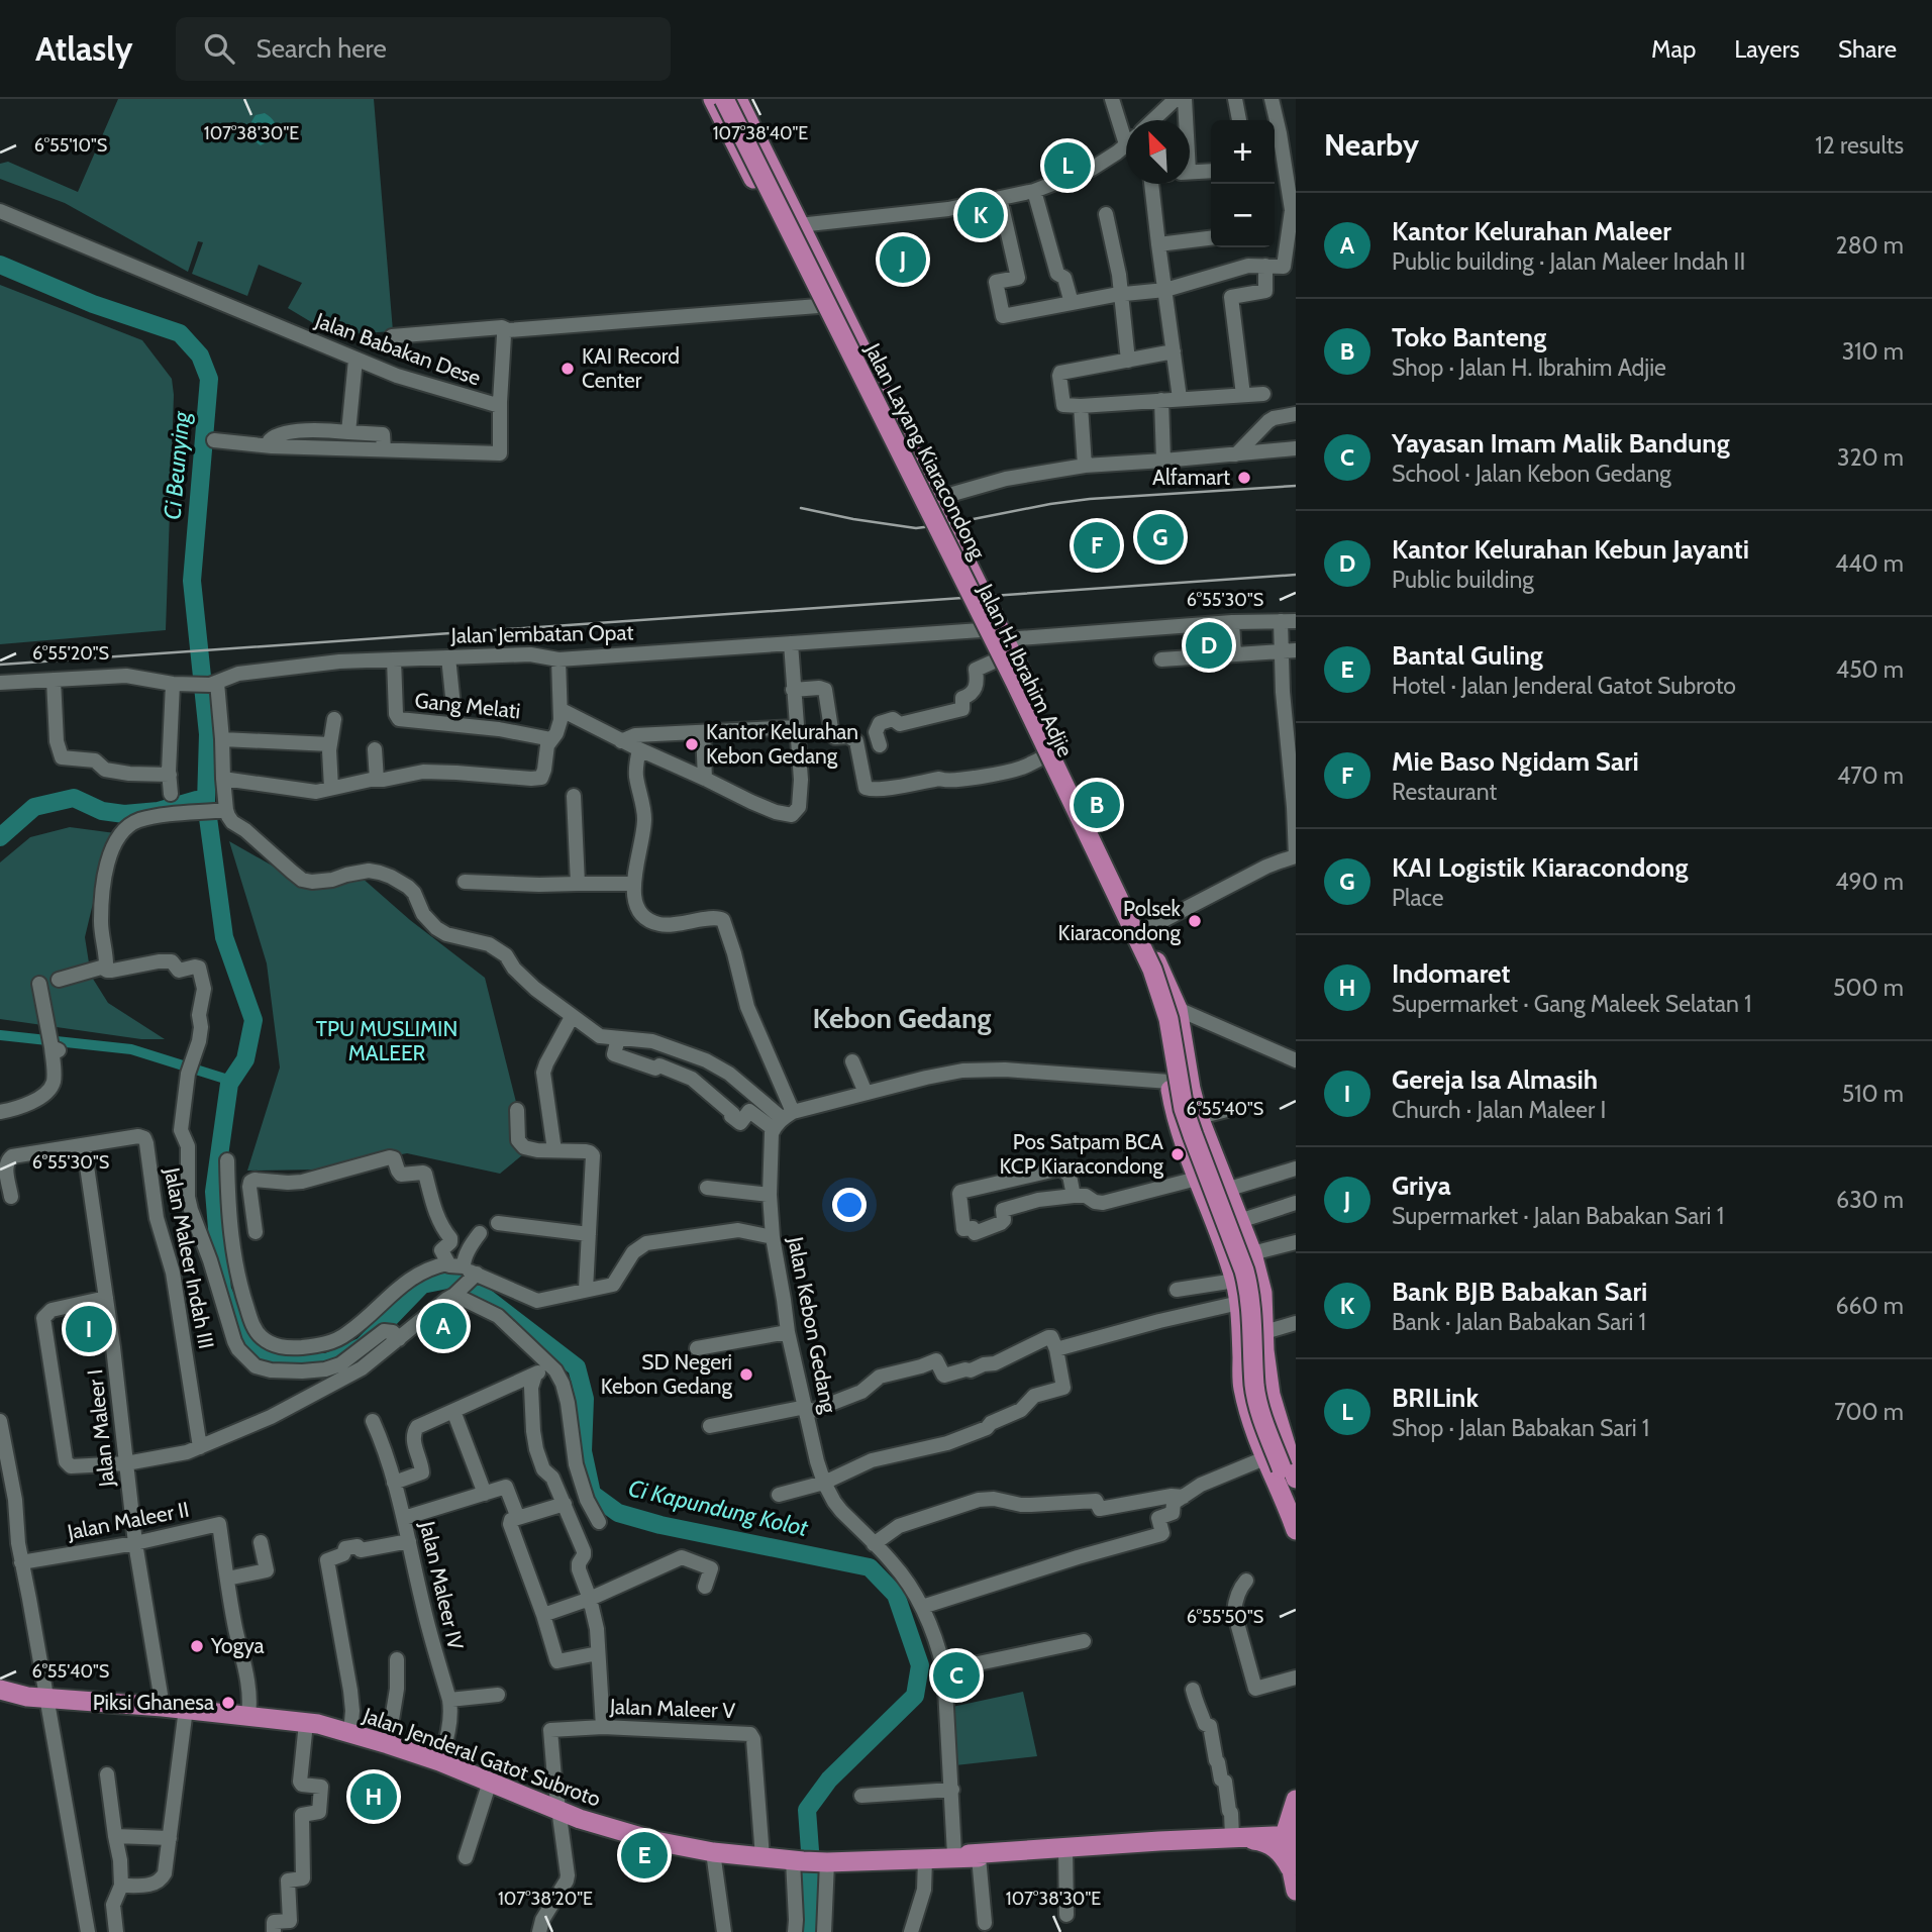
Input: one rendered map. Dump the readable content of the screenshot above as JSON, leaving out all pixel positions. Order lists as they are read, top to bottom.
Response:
{
  "streets": {
    "main road": ["Jalan Layang Kiaracondong", "Jalan H. Ibrahim Adjie", "Jalan Jenderal Gatot Subroto"],
    "street": [
      "Jalan Babakan Dese",
      "Jalan Jembatan Opat",
      "Gang Melati",
      "Jalan Maleer Indah III",
      "Jalan Kebon Gedang",
      "Jalan Maleer I",
      "Jalan Maleer II",
      "Jalan Maleer IV",
      "Jalan Maleer V"
    ]
  },
  "crossings": [
    ["Jalan Layang Kiaracondong", "Jalan H. Ibrahim Adjie"],
    ["Jalan Jembatan Opat", "Jalan H. Ibrahim Adjie"],
    ["Jalan Jembatan Opat", "Gang Melati"],
    ["Jalan Maleer Indah III", "Jalan Maleer I"],
    ["Jalan Kebon Gedang", "Jalan Jenderal Gatot Subroto"],
    ["Jalan Maleer I", "Jalan Maleer II"],
    ["Jalan Maleer I", "Jalan Jenderal Gatot Subroto"],
    ["Jalan Maleer II", "Jalan Jenderal Gatot Subroto"],
    ["Jalan Maleer IV", "Jalan Jenderal Gatot Subroto"],
    ["Jalan Maleer V", "Jalan Jenderal Gatot Subroto"]
  ],
  "districts": ["Kebon Gedang"],
  "water": ["Ci Beunying", "Ci Kapundung Kolot"],
  "parks": ["TPU MUSLIMIN MALEER"],
  "places": [
    "KAI Record Center",
    "Alfamart",
    "Kantor Kelurahan Kebon Gedang",
    "Polsek Kiaracondong",
    "Pos Satpam BCA KCP Kiaracondong",
    "SD Negeri Kebon Gedang",
    "Yogya",
    "Piksi Ghanesa"
  ],
  "north": "top left",
  "page": {
    "header": "Atlasly",
    "search": "Search here",
    "nav": ["Map", "Layers", "Share"],
    "heading": ["Nearby", "12 results"],
    "map_buttons": ["+", "−"],
    "pins": [
      "L",
      "K",
      "J",
      "G",
      "F",
      "D",
      "B",
      "A",
      "I",
      "C",
      "H",
      "E"
    ],
    "list": [
      {
        "mark": "A",
        "name": "Kantor Kelurahan Maleer",
        "note": "Public building · Jalan Maleer Indah II",
        "value": "280 m"
      },
      {
        "mark": "B",
        "name": "Toko Banteng",
        "note": "Shop · Jalan H. Ibrahim Adjie",
        "value": "310 m"
      },
      {
        "mark": "C",
        "name": "Yayasan Imam Malik Bandung",
        "note": "School · Jalan Kebon Gedang",
        "value": "320 m"
      },
      {
        "mark": "D",
        "name": "Kantor Kelurahan Kebun Jayanti",
        "note": "Public building",
        "value": "440 m"
      },
      {
        "mark": "E",
        "name": "Bantal Guling",
        "note": "Hotel · Jalan Jenderal Gatot Subroto",
        "value": "450 m"
      },
      {
        "mark": "F",
        "name": "Mie Baso Ngidam Sari",
        "note": "Restaurant",
        "value": "470 m"
      },
      {
        "mark": "G",
        "name": "KAI Logistik Kiaracondong",
        "note": "Place",
        "value": "490 m"
      },
      {
        "mark": "H",
        "name": "Indomaret",
        "note": "Supermarket · Gang Maleek Selatan 1",
        "value": "500 m"
      },
      {
        "mark": "I",
        "name": "Gereja Isa Almasih",
        "note": "Church · Jalan Maleer I",
        "value": "510 m"
      },
      {
        "mark": "J",
        "name": "Griya",
        "note": "Supermarket · Jalan Babakan Sari 1",
        "value": "630 m"
      },
      {
        "mark": "K",
        "name": "Bank BJB Babakan Sari",
        "note": "Bank · Jalan Babakan Sari 1",
        "value": "660 m"
      },
      {
        "mark": "L",
        "name": "BRILink",
        "note": "Shop · Jalan Babakan Sari 1",
        "value": "700 m"
      }
    ]
  },
  "coordinates": [
    "107°38'30\"E",
    "107°38'40\"E",
    "6°55'10\"S",
    "6°55'30\"S",
    "6°55'20\"S",
    "6°55'40\"S",
    "6°55'50\"S",
    "107°38'20\"E"
  ]
}
